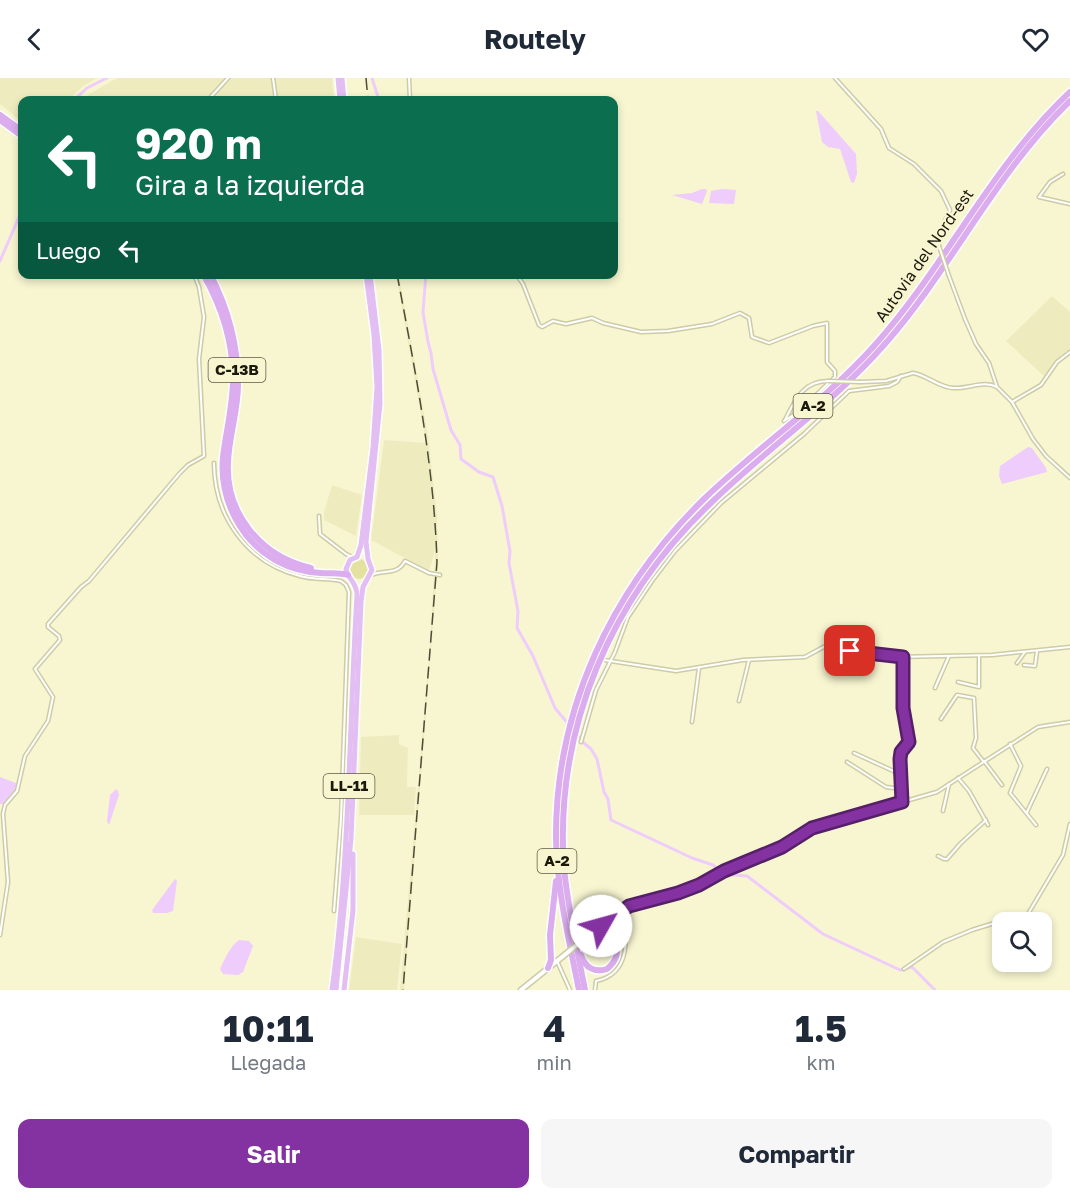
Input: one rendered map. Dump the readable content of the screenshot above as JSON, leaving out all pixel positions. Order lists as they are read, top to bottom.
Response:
{
  "streets": {
    "highway": [
      "Autovia del Nord-est",
      "C-13B",
      "A-2",
      "LL-11"
    ]
  },
  "crossings": [
    ["Autovia del Nord-est", "A-2"],
    ["C-13B", "LL-11"]
  ],
  "page": {
    "header": "Routely",
    "turn": ["920 m", "Gira a la izquierda"],
    "then": "Luego",
    "eta": [
      "10:11",
      "Llegada",
      "4",
      "min",
      "1.5",
      "km"
    ],
    "buttons": ["Salir", "Compartir"]
  }
}
